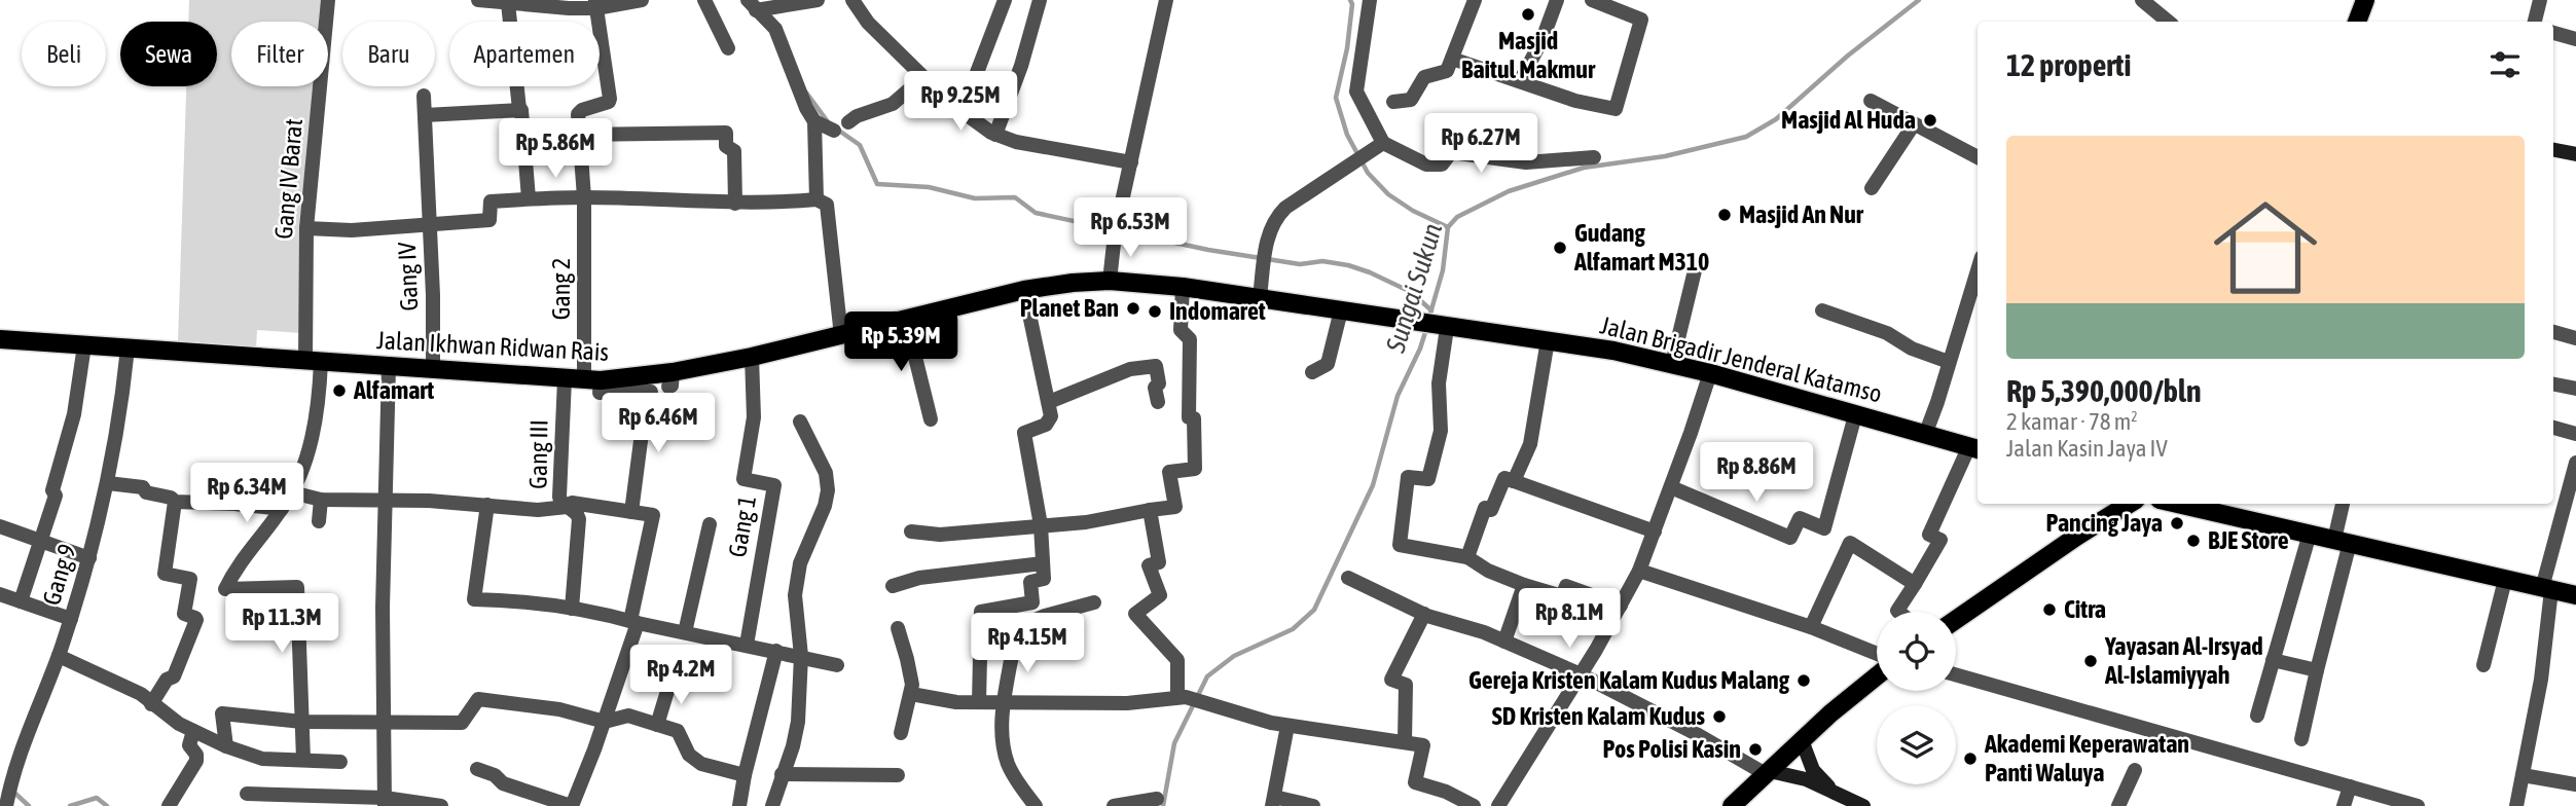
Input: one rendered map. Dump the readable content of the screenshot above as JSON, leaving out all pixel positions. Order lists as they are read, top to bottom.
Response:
{
  "streets": {
    "main road": ["Jalan Ikhwan Ridwan Rais", "Jalan Brigadir Jenderal Katamso"],
    "street": [
      "Gang IV Barat",
      "Gang IV",
      "Gang 2",
      "Gang III",
      "Gang 1",
      "Gang 9"
    ]
  },
  "crossings": [
    ["Gang IV Barat", "Jalan Ikhwan Ridwan Rais"],
    ["Gang IV", "Jalan Ikhwan Ridwan Rais"],
    ["Gang 2", "Jalan Ikhwan Ridwan Rais"],
    ["Jalan Ikhwan Ridwan Rais", "Jalan Brigadir Jenderal Katamso"],
    ["Jalan Ikhwan Ridwan Rais", "Gang III"],
    ["Jalan Ikhwan Ridwan Rais", "Gang 1"],
    ["Jalan Ikhwan Ridwan Rais", "Gang 9"]
  ],
  "water": ["Sungai Sukun"],
  "places": [
    "Masjid Baitul Makmur",
    "Masjid Al Huda",
    "Masjid An Nur",
    "Gudang Alfamart M310",
    "Planet Ban",
    "Indomaret",
    "Alfamart",
    "Pancing Jaya",
    "BJE Store",
    "Citra",
    "Yayasan Al-Irsyad Al-Islamiyyah",
    "Gereja Kristen Kalam Kudus Malang",
    "SD Kristen Kalam Kudus",
    "Pos Polisi Kasin",
    "Akademi Keperawatan Panti Waluya"
  ],
  "page": {
    "chip": [
      "Beli",
      "Sewa",
      "Filter",
      "Baru",
      "Apartemen"
    ],
    "heading": "12 properti",
    "price": [
      "Rp 9.25M",
      "Rp 6.27M",
      "Rp 5.86M",
      "Rp 6.53M",
      "Rp 5.39M",
      "Rp 6.46M",
      "Rp 8.86M",
      "Rp 6.34M",
      "Rp 8.1M",
      "Rp 11.3M",
      "Rp 4.15M",
      "Rp 4.2M"
    ],
    "list": [
      {
        "name": "Rp 5,390,000/bln",
        "note": "2 kamar · 78 m² · Jalan Kasin Jaya IV"
      }
    ]
  }
}
